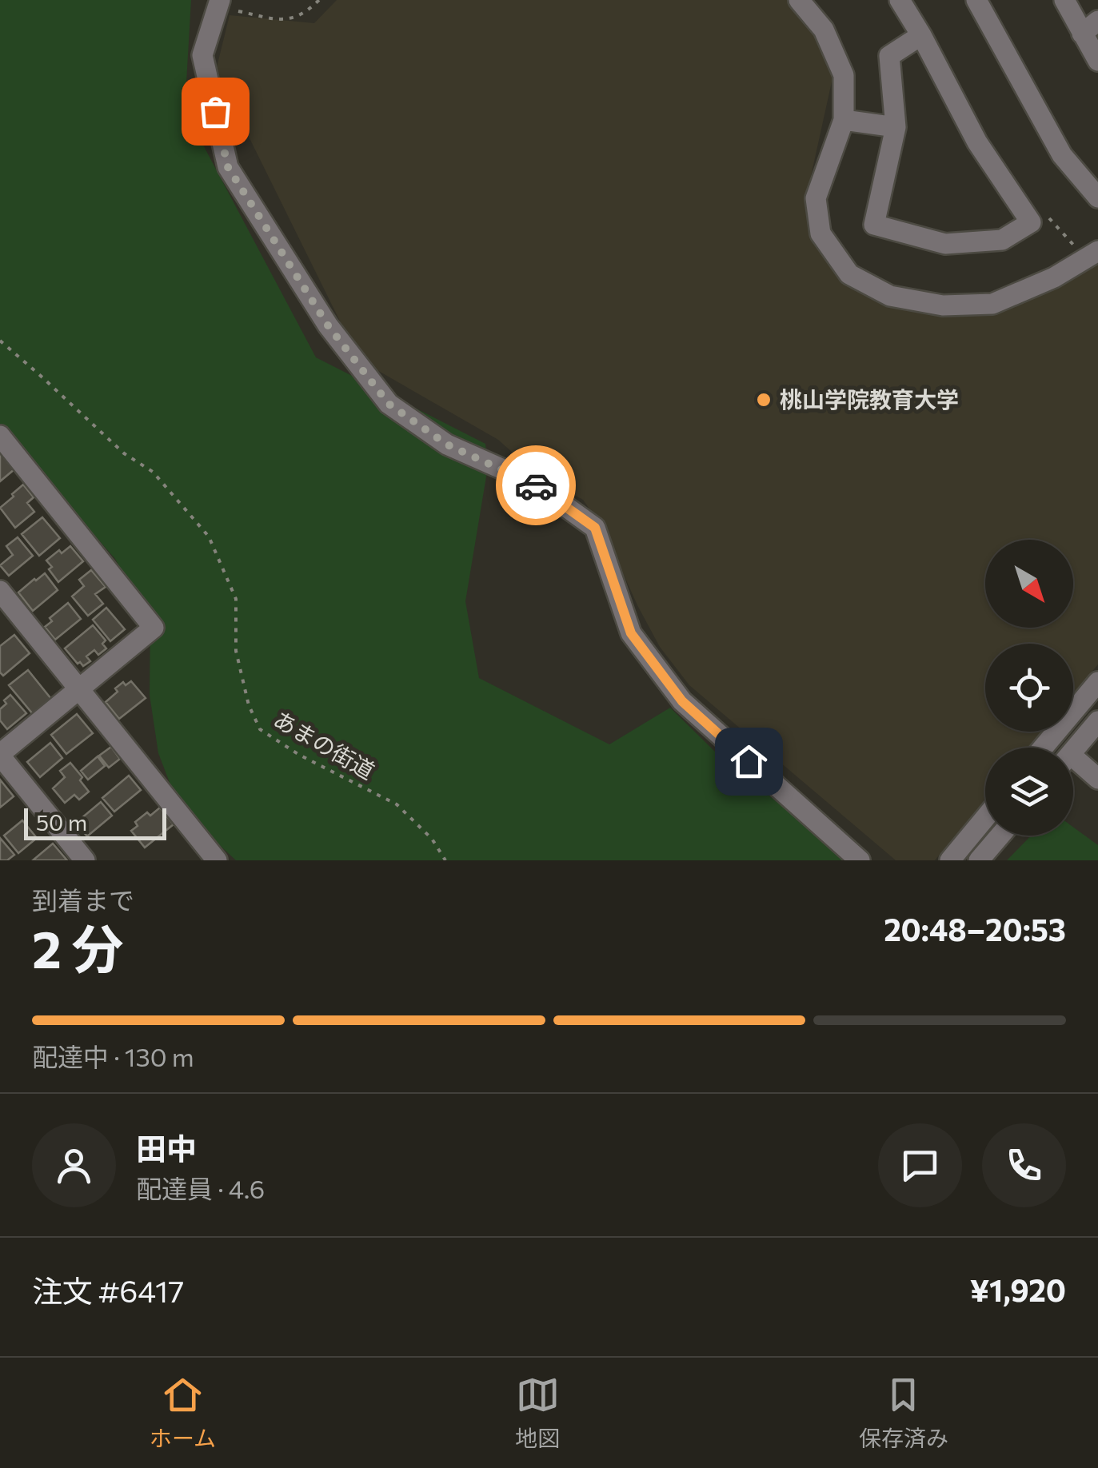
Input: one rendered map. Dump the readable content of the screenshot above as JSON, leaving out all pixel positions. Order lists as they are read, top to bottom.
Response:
{
  "streets": {
    "path": ["あまの街道"]
  },
  "places": ["桃山学院教育大学"],
  "scale_bar": "50 m",
  "north": "bottom right",
  "page": {
    "scale": "50 m",
    "heading": ["2 分", "到着まで", "20:48–20:53"],
    "panel": [
      "田中",
      "配達員 · 4.6",
      "注文 #6417",
      "¥1,920"
    ],
    "bar": "配達中 · 130 m",
    "tabs": ["ホーム", "地図", "保存済み"]
  }
}
